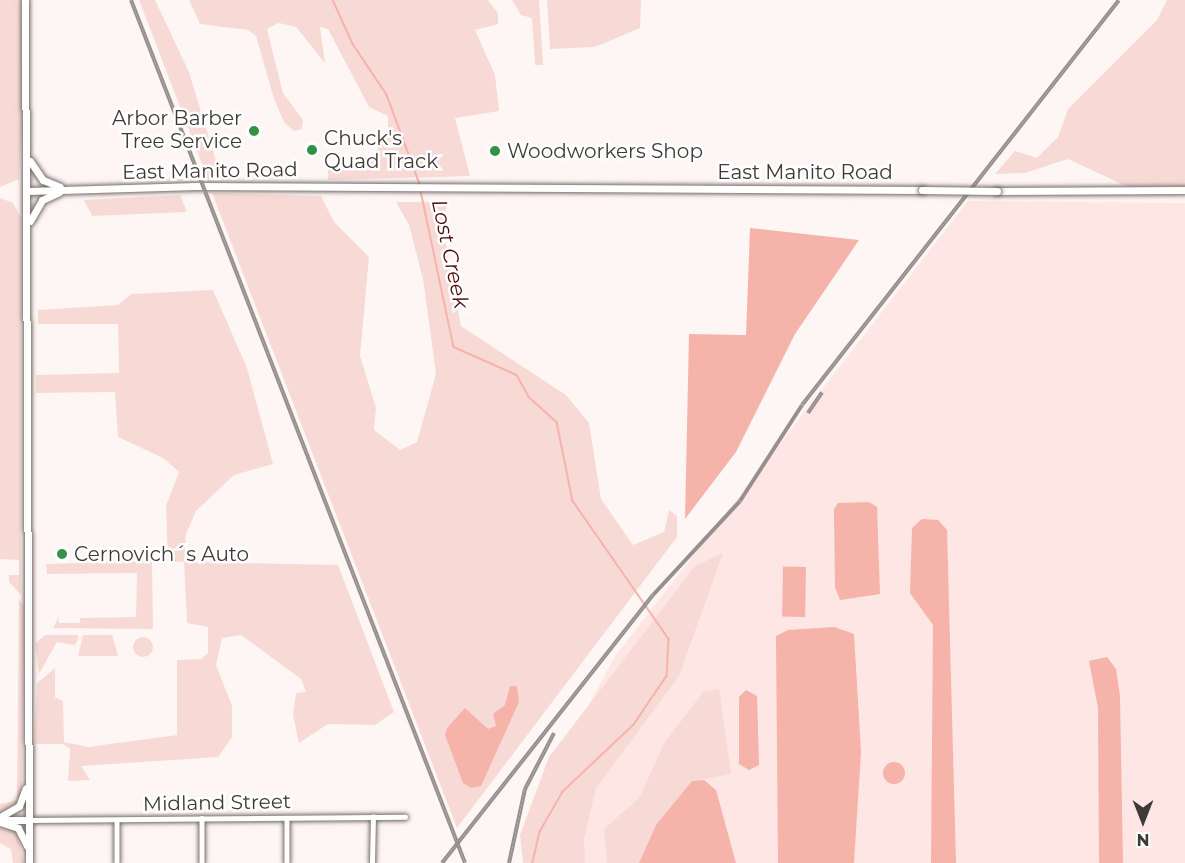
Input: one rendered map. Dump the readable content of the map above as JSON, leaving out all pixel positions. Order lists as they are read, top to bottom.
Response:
{
  "streets": {
    "street": ["East Manito Road", "Midland Street"]
  },
  "water": ["Lost Creek"],
  "places": [
    "Arbor Barber Tree Service",
    "Chuck's Quad Track",
    "Woodworkers Shop",
    "Cernovich´s Auto"
  ],
  "north": "bottom"
}
